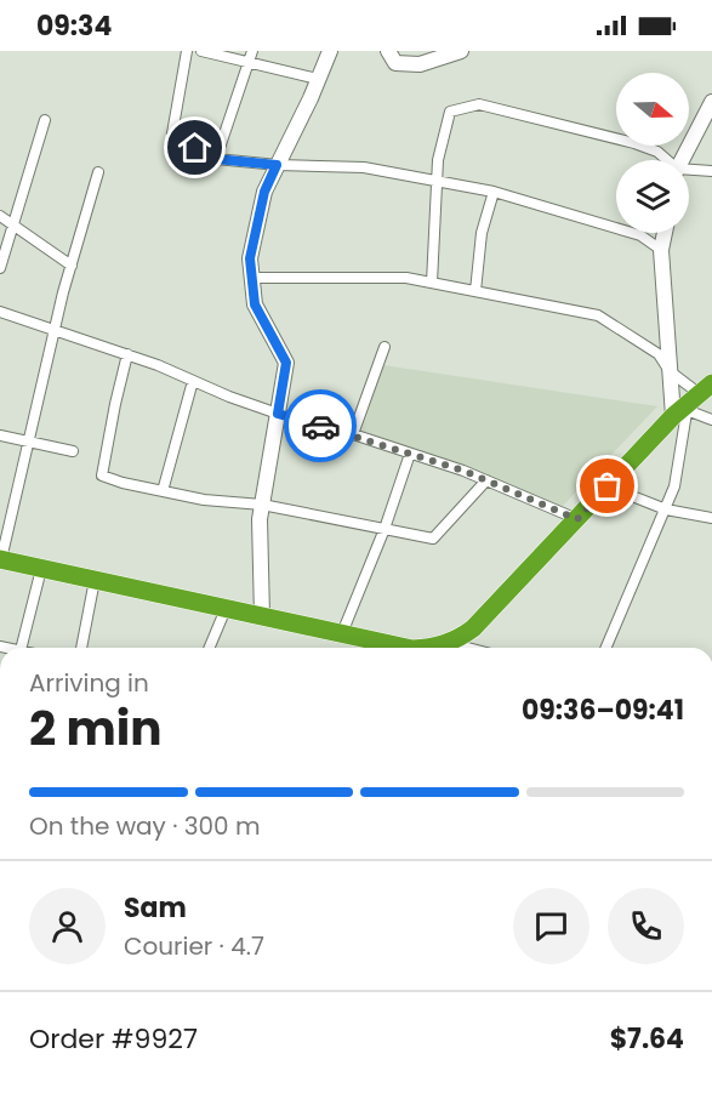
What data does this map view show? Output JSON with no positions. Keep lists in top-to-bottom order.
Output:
{
  "north": "right",
  "page": {
    "status": "09:34",
    "heading": ["2 min", "Arriving in", "09:36–09:41"],
    "panel": [
      "Sam",
      "Courier · 4.7",
      "Order #9927",
      "$7.64"
    ],
    "bar": "On the way · 300 m"
  }
}
